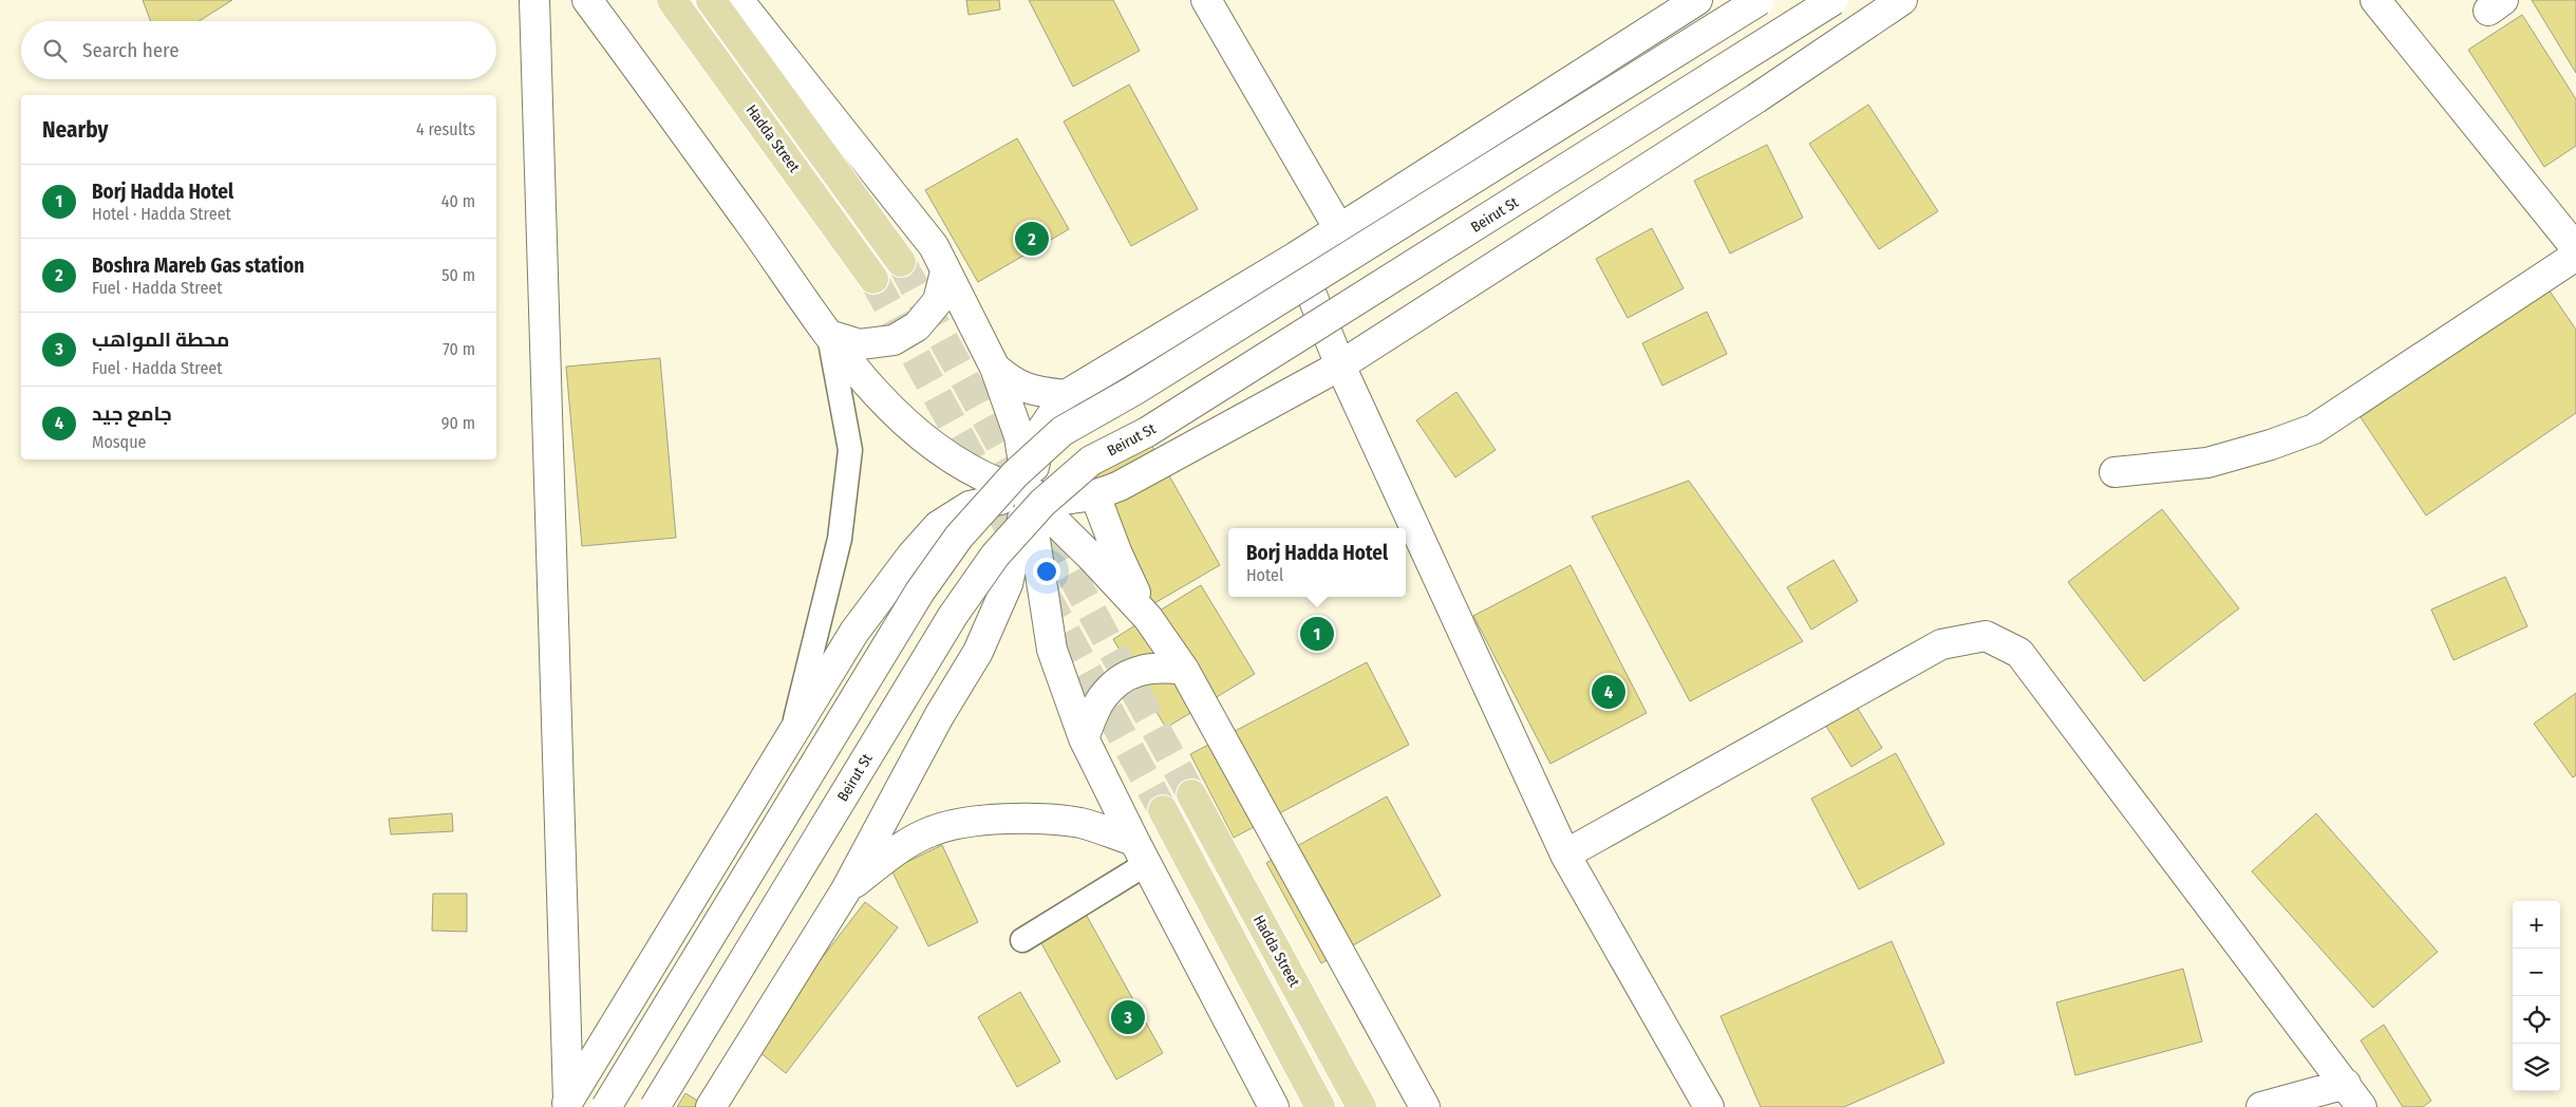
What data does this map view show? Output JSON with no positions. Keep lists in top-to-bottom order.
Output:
{
  "streets": {
    "main road": ["Hadda Street"],
    "street": ["Beirut St"]
  },
  "page": {
    "search": "Search here",
    "heading": ["Nearby", "4 results"],
    "list": [
      {
        "mark": "1",
        "name": "Borj Hadda Hotel",
        "note": "Hotel · Hadda Street",
        "value": "40 m"
      },
      {
        "mark": "2",
        "name": "Boshra Mareb Gas station",
        "note": "Fuel · Hadda Street",
        "value": "50 m"
      },
      {
        "mark": "3",
        "name": "محطة المواهب",
        "note": "Fuel · Hadda Street",
        "value": "70 m"
      },
      {
        "mark": "4",
        "name": "جامع جيد",
        "note": "Mosque",
        "value": "90 m"
      }
    ],
    "pins": [
      "2",
      "1",
      "4",
      "3"
    ],
    "popup": ["Borj Hadda Hotel", "Hotel"],
    "map_buttons": ["+", "−"]
  }
}
